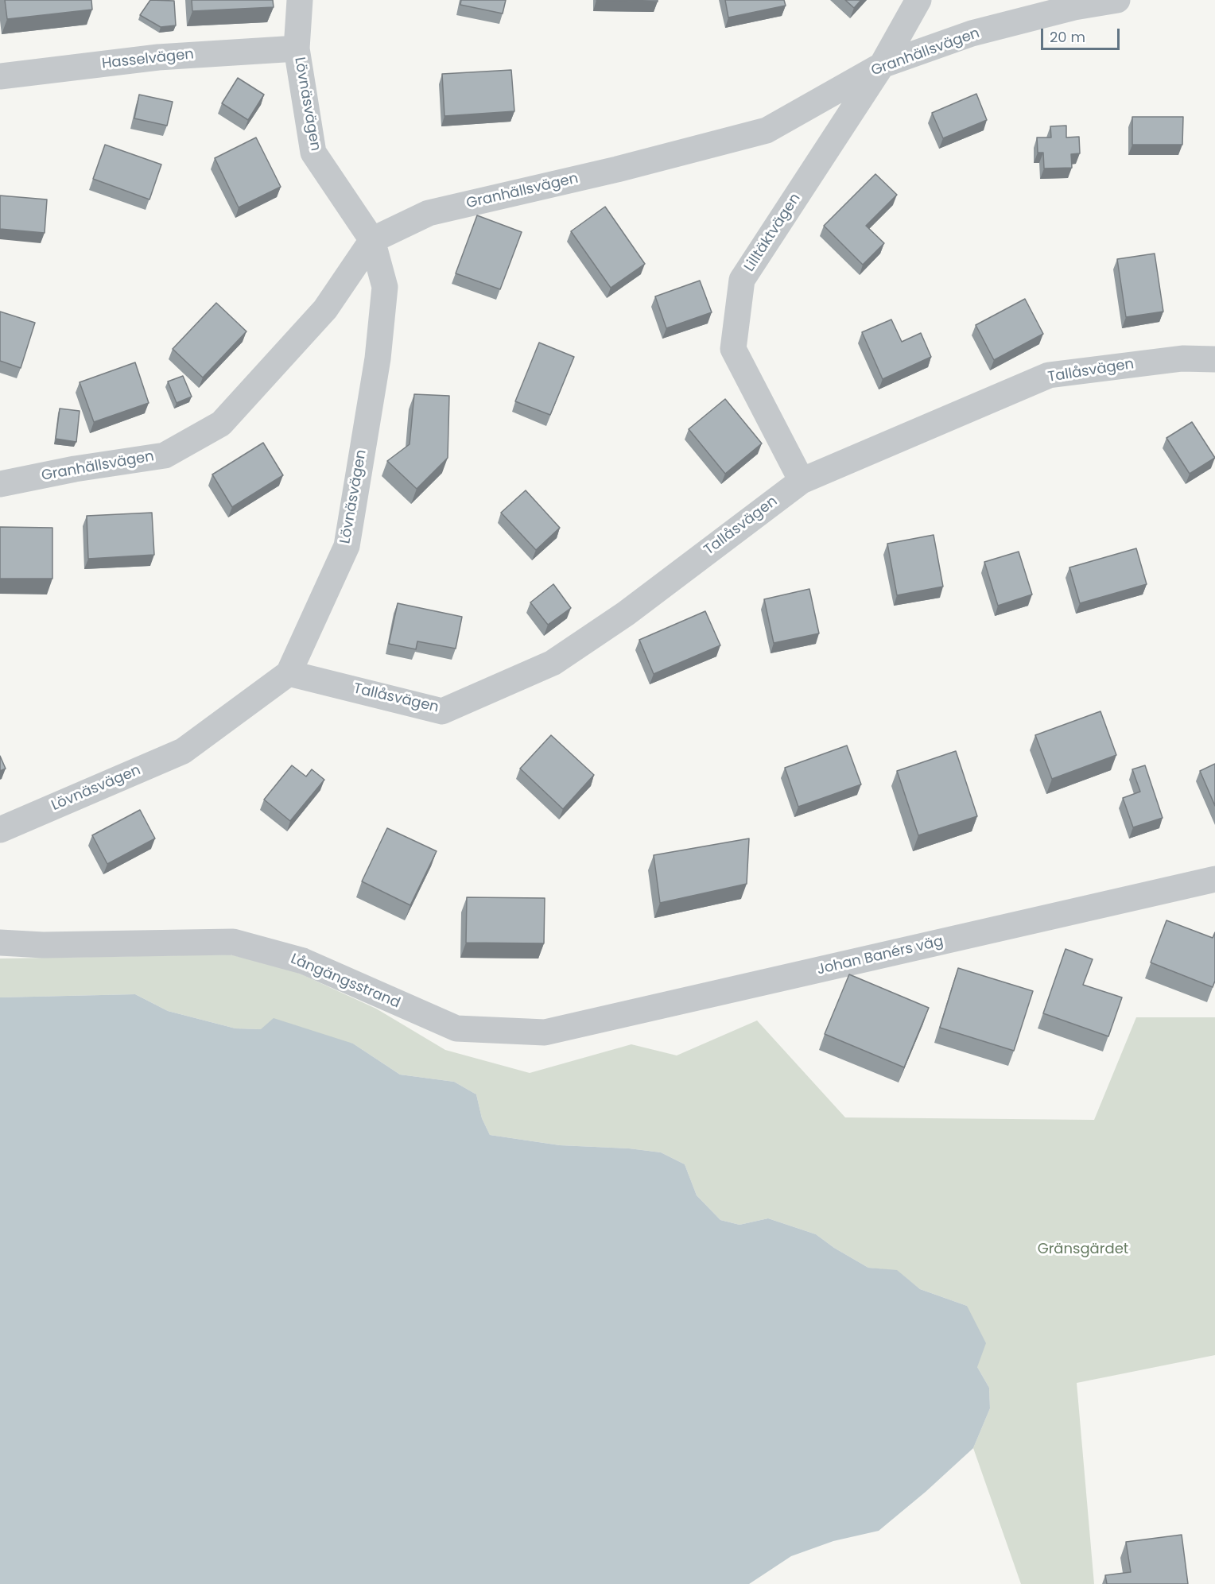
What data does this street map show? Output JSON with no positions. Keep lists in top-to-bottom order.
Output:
{
  "streets": {
    "street": [
      "Granhällsvägen",
      "Hasselvägen",
      "Lövnäsvägen",
      "Lilltäktvägen",
      "Tallåsvägen",
      "Johan Banérs väg",
      "Långängsstrand"
    ]
  },
  "crossings": [
    ["Granhällsvägen", "Lövnäsvägen"],
    ["Granhällsvägen", "Lilltäktvägen"],
    ["Hasselvägen", "Lövnäsvägen"],
    ["Lövnäsvägen", "Tallåsvägen"],
    ["Lilltäktvägen", "Tallåsvägen"],
    ["Johan Banérs väg", "Långängsstrand"]
  ],
  "parks": ["Gränsgärdet"],
  "scale_bar": "20 m"
}
